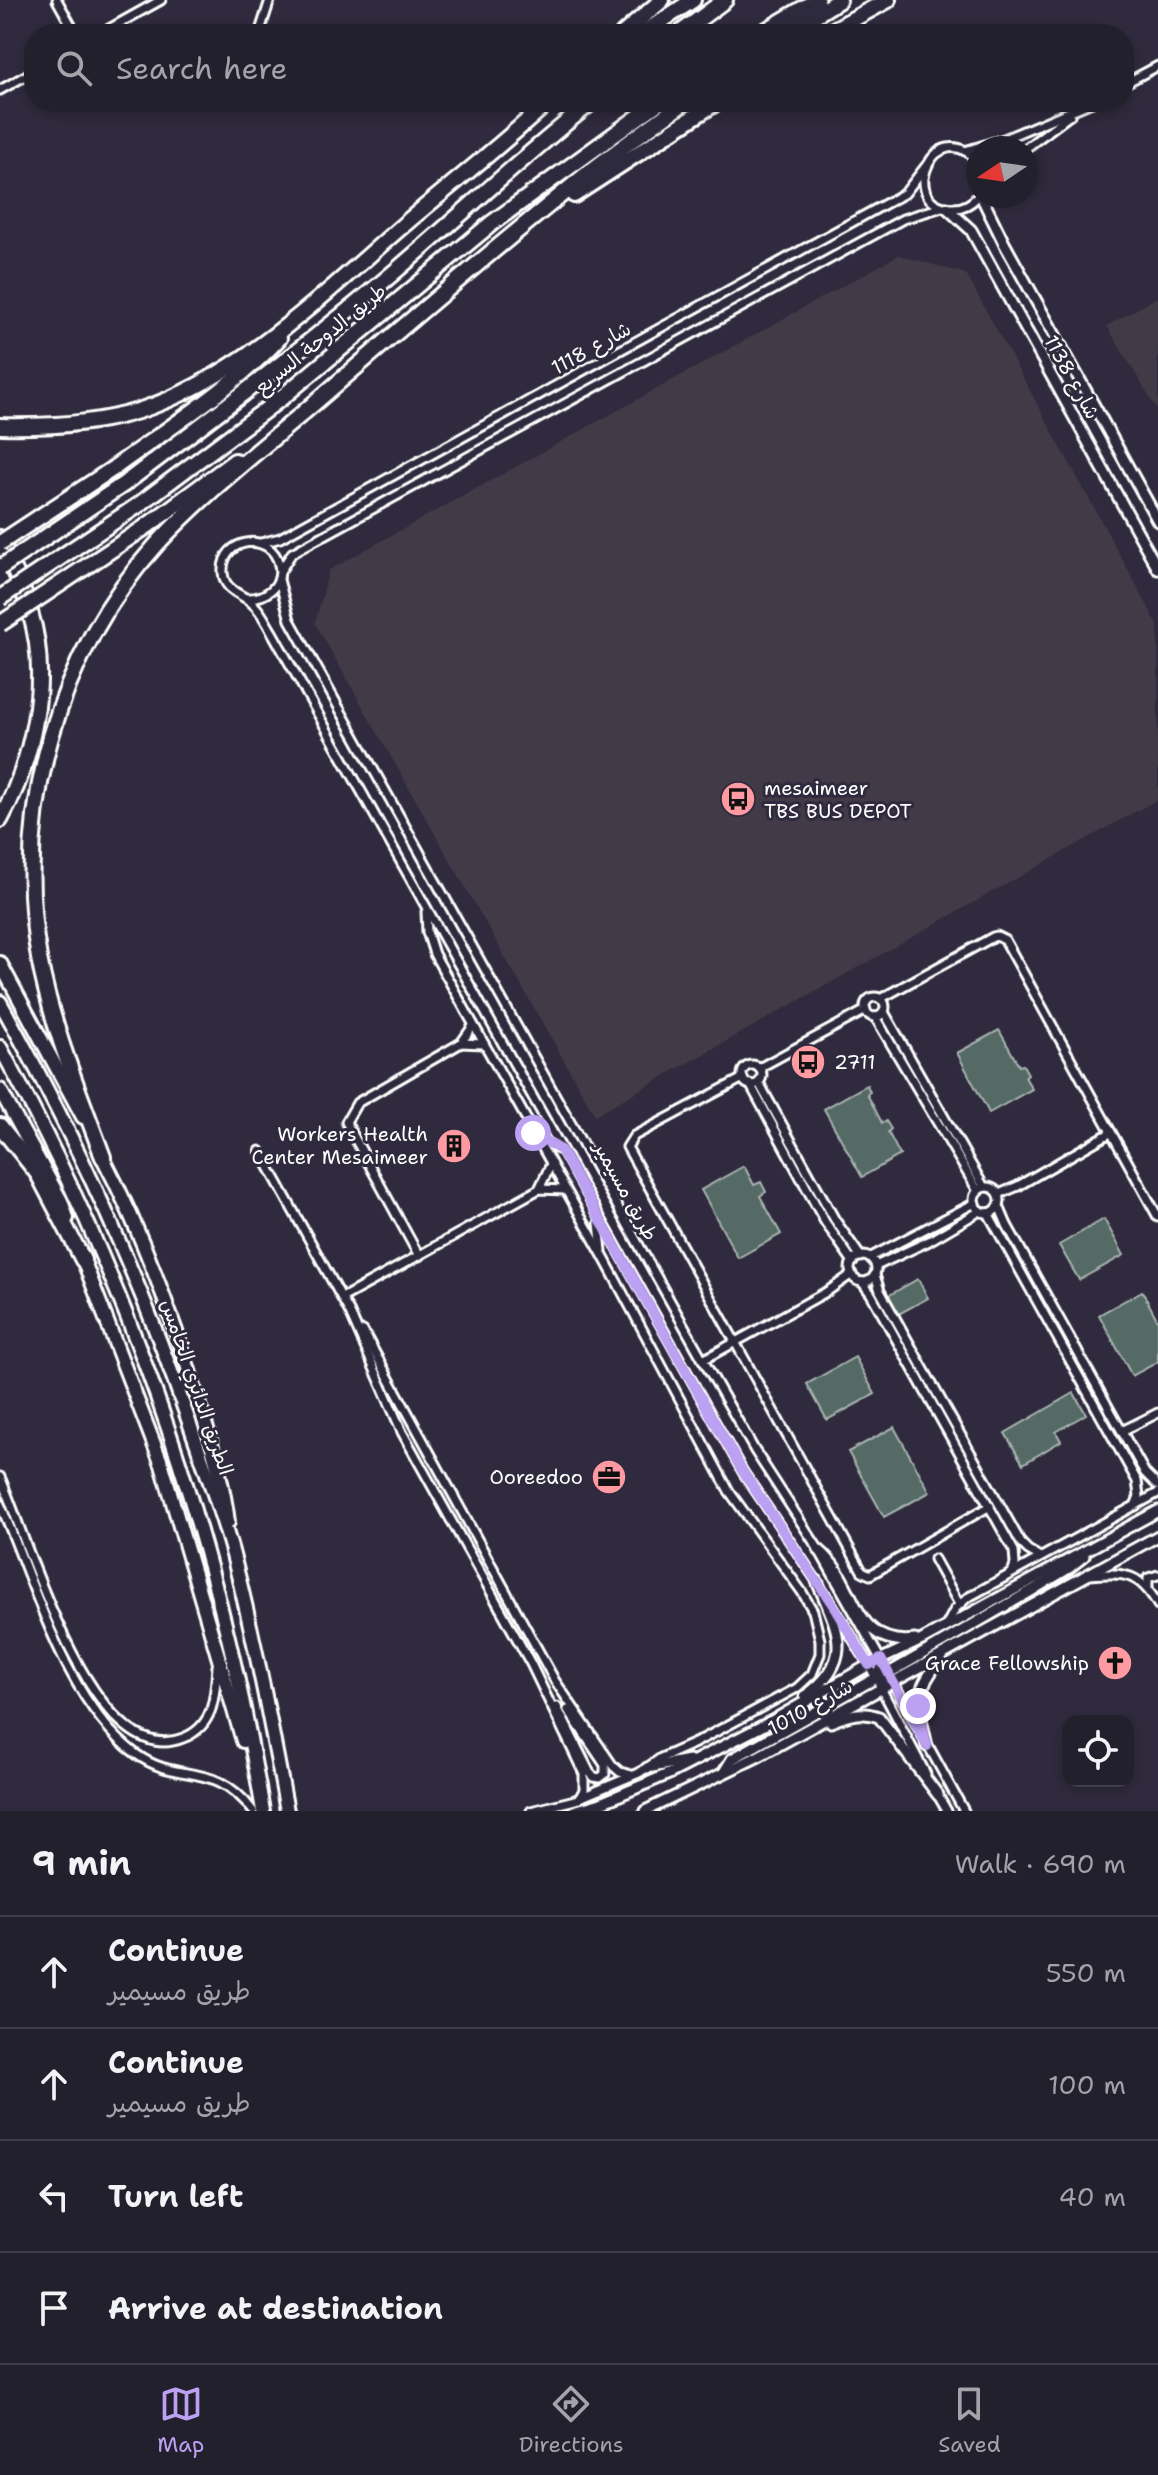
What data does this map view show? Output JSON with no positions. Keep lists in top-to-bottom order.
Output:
{
  "streets": {
    "highway": ["طريق الدوحة السريع", "الطريق الدائري الخامس"],
    "street": [
      "شارع 1118",
      "شارع 1138",
      "طريق مسيمير",
      "شارع 1010"
    ]
  },
  "crossings": [
    ["شارع 1118", "شارع 1138"],
    ["شارع 1118", "طريق مسيمير"],
    ["طريق مسيمير", "شارع 1010"]
  ],
  "places": {
    "bus stop": ["mesaimeer TBS BUS DEPOT", "2711"],
    "building": ["Workers Health Center Mesaimeer"],
    "office": ["Ooreedoo"],
    "church": ["Grace Fellowship"]
  },
  "north": "left",
  "page": {
    "search": "Search here",
    "heading": ["9 min", "Walk · 690 m"],
    "list": [
      ["Continue", "طريق مسيمير", "550 m"],
      ["Continue", "طريق مسيمير", "100 m"],
      ["Turn left", "40 m"],
      "Arrive at destination"
    ],
    "nav": ["Map", "Directions", "Saved"]
  }
}
